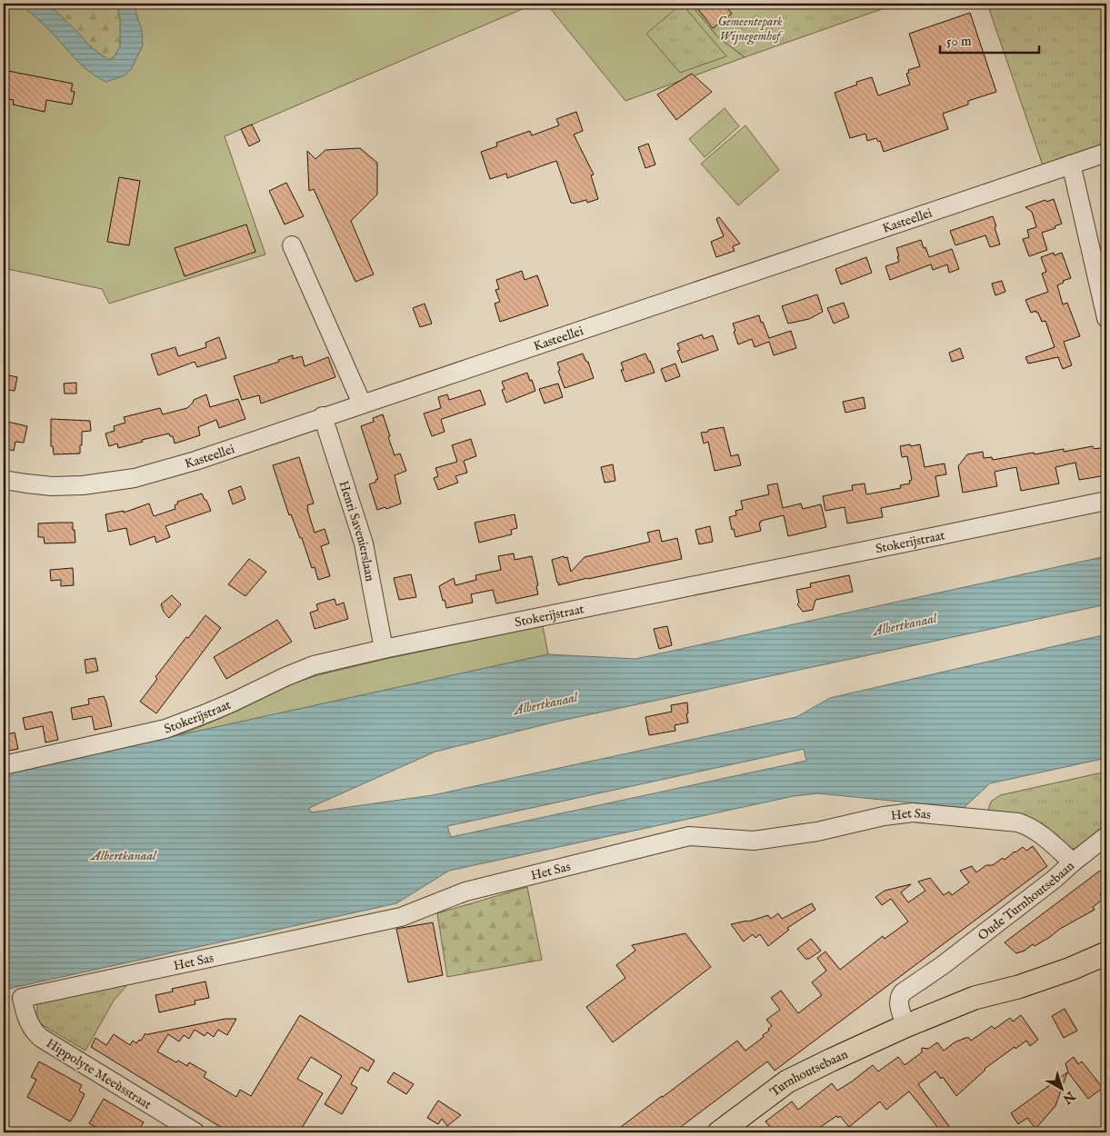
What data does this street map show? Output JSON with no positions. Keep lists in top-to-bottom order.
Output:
{
  "streets": {
    "main road": ["Turnhoutsebaan"],
    "street": [
      "Kasteellei",
      "Henri Savenierslaan",
      "Stokerijstraat",
      "Het Sas",
      "Oude Turnhoutsebaan",
      "Hippolyte Meeùsstraat"
    ]
  },
  "crossings": [
    ["Kasteellei", "Henri Savenierslaan"],
    ["Henri Savenierslaan", "Stokerijstraat"],
    ["Het Sas", "Oude Turnhoutsebaan"],
    ["Het Sas", "Hippolyte Meeùsstraat"],
    ["Oude Turnhoutsebaan", "Turnhoutsebaan"]
  ],
  "water": ["Albertkanaal"],
  "parks": ["Gemeentepark Wijnegemhof"],
  "scale_bar": "50 m",
  "north": "bottom right"
}
